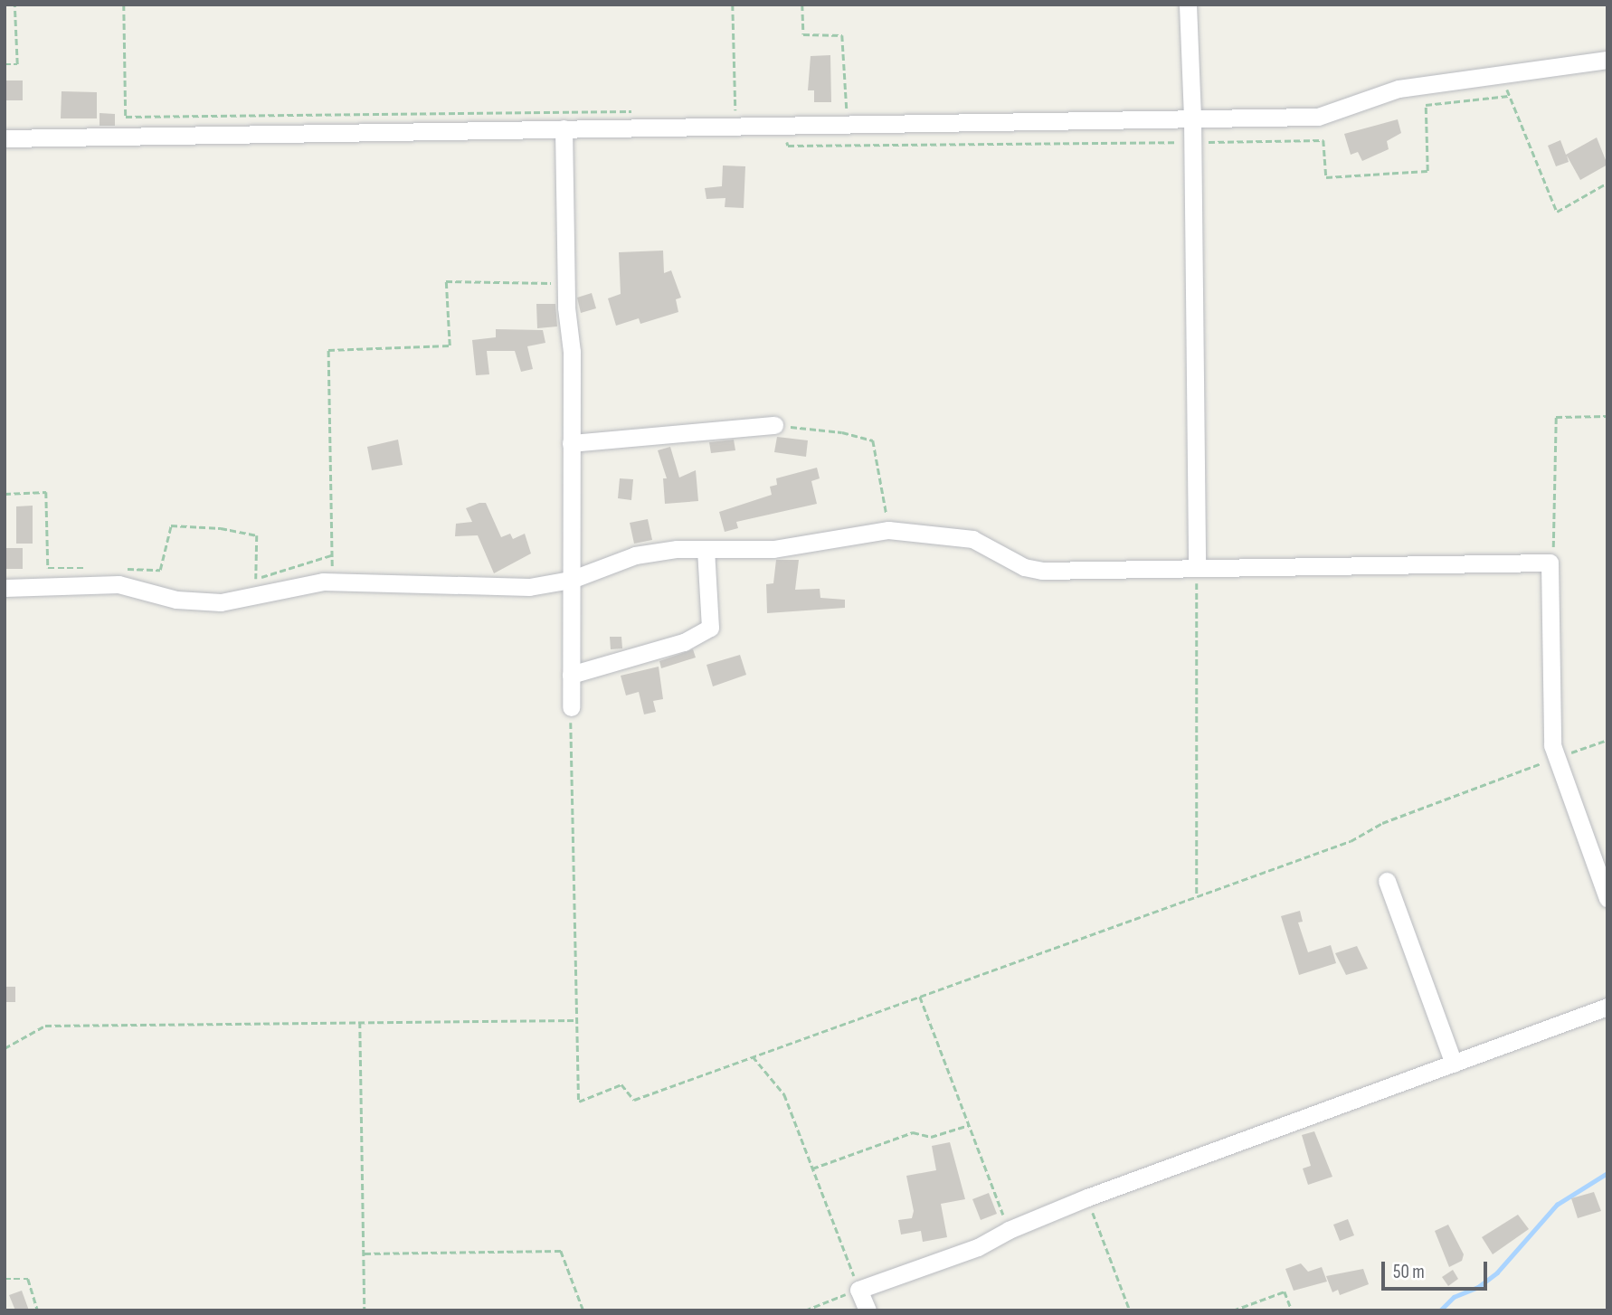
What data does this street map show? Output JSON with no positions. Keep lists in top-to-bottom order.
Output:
{
  "scale_bar": "50 m"
}
